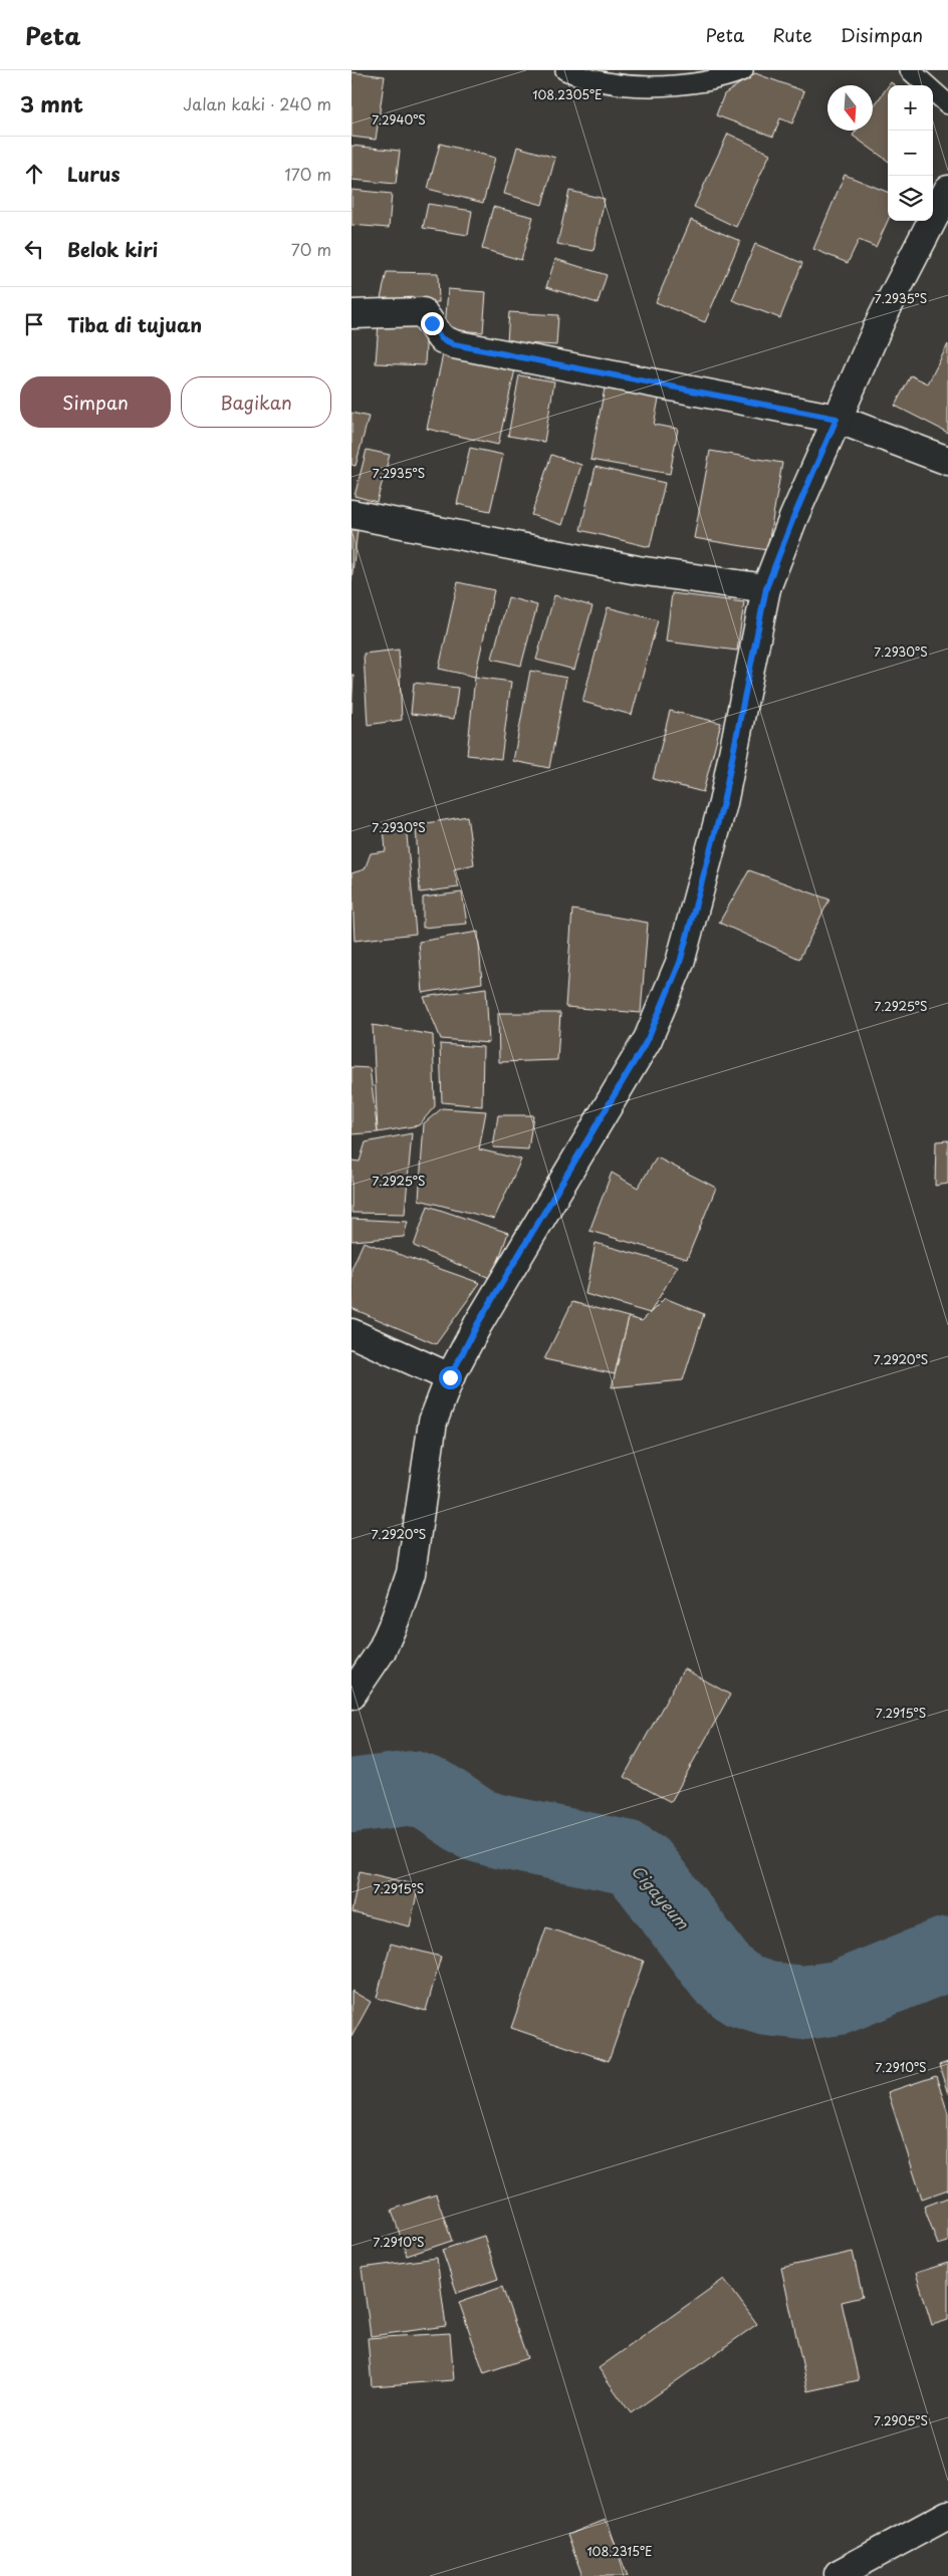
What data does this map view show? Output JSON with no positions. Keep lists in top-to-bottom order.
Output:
{
  "water": ["Cigayeum"],
  "north": "bottom",
  "page": {
    "header": "Peta",
    "nav": ["Peta", "Rute", "Disimpan"],
    "heading": ["3 mnt", "Jalan kaki · 240 m"],
    "map_buttons": ["+", "−"],
    "list": [
      ["Lurus", "170 m"],
      ["Belok kiri", "70 m"],
      "Tiba di tujuan"
    ],
    "buttons": ["Simpan", "Bagikan"]
  },
  "coordinates": [
    "108.2305°E",
    "7.2940°S",
    "7.2935°S",
    "7.2930°S",
    "7.2925°S",
    "7.2920°S",
    "7.2915°S",
    "7.2910°S",
    "7.2905°S",
    "108.2315°E"
  ]
}
